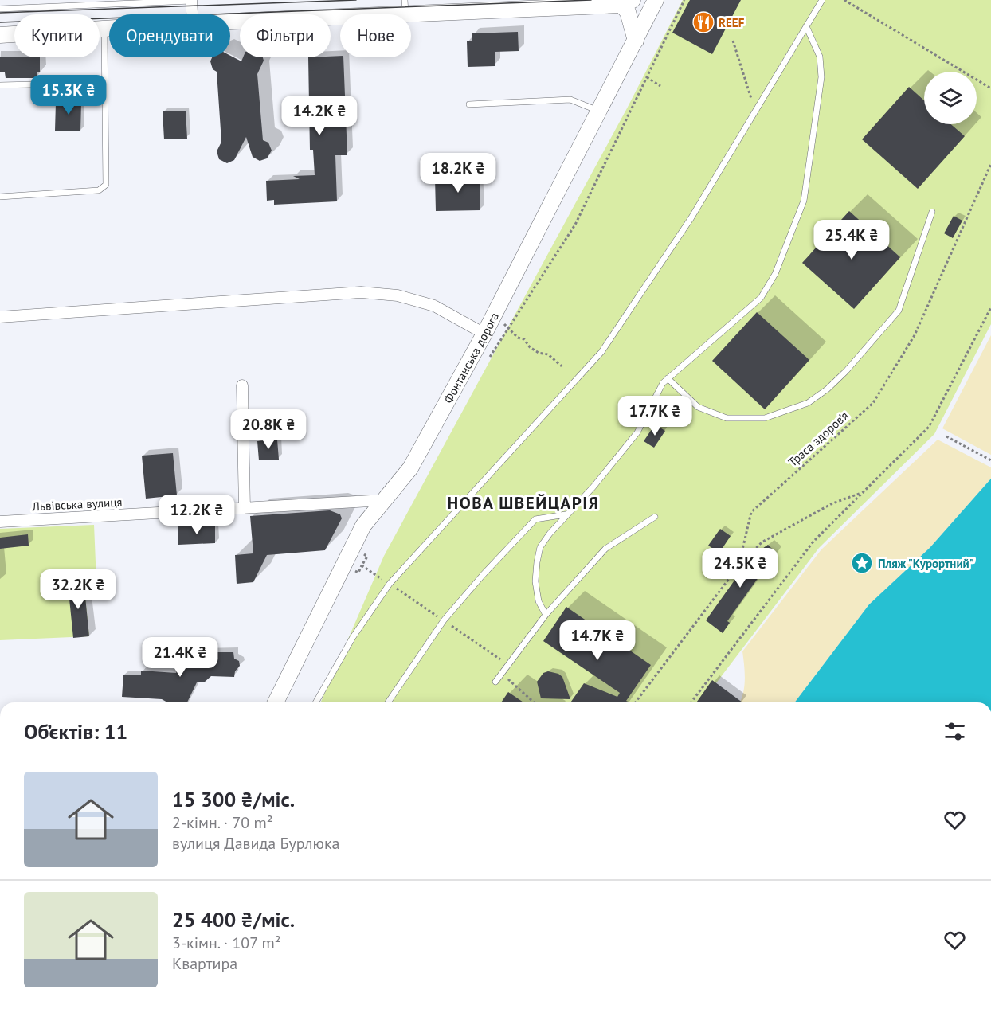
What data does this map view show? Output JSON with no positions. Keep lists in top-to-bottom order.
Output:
{
  "streets": {
    "main road": ["Фонтанська дорога"],
    "street": ["Львівська вулиця"],
    "path": ["Траса здоров’я"]
  },
  "crossings": [
    ["Фонтанська дорога", "Львівська вулиця"]
  ],
  "districts": ["НОВА ШВЕЙЦАРІЯ"],
  "places": {
    "restaurant": ["REEF"],
    "place": ["Пляж \"Курортний\""]
  },
  "page": {
    "chip": [
      "Купити",
      "Орендувати",
      "Фільтри",
      "Нове"
    ],
    "price": [
      "15.3K ₴",
      "14.2K ₴",
      "18.2K ₴",
      "25.4K ₴",
      "17.7K ₴",
      "20.8K ₴",
      "12.2K ₴",
      "24.5K ₴",
      "32.2K ₴",
      "14.7K ₴",
      "21.4K ₴"
    ],
    "heading": "Об’єктів: 11",
    "list": [
      {
        "name": "15 300 ₴/міс.",
        "note": "2-кімн. · 70 m² · вулиця Давида Бурлюка"
      },
      {
        "name": "25 400 ₴/міс.",
        "note": "3-кімн. · 107 m² · Квартира"
      }
    ]
  }
}
